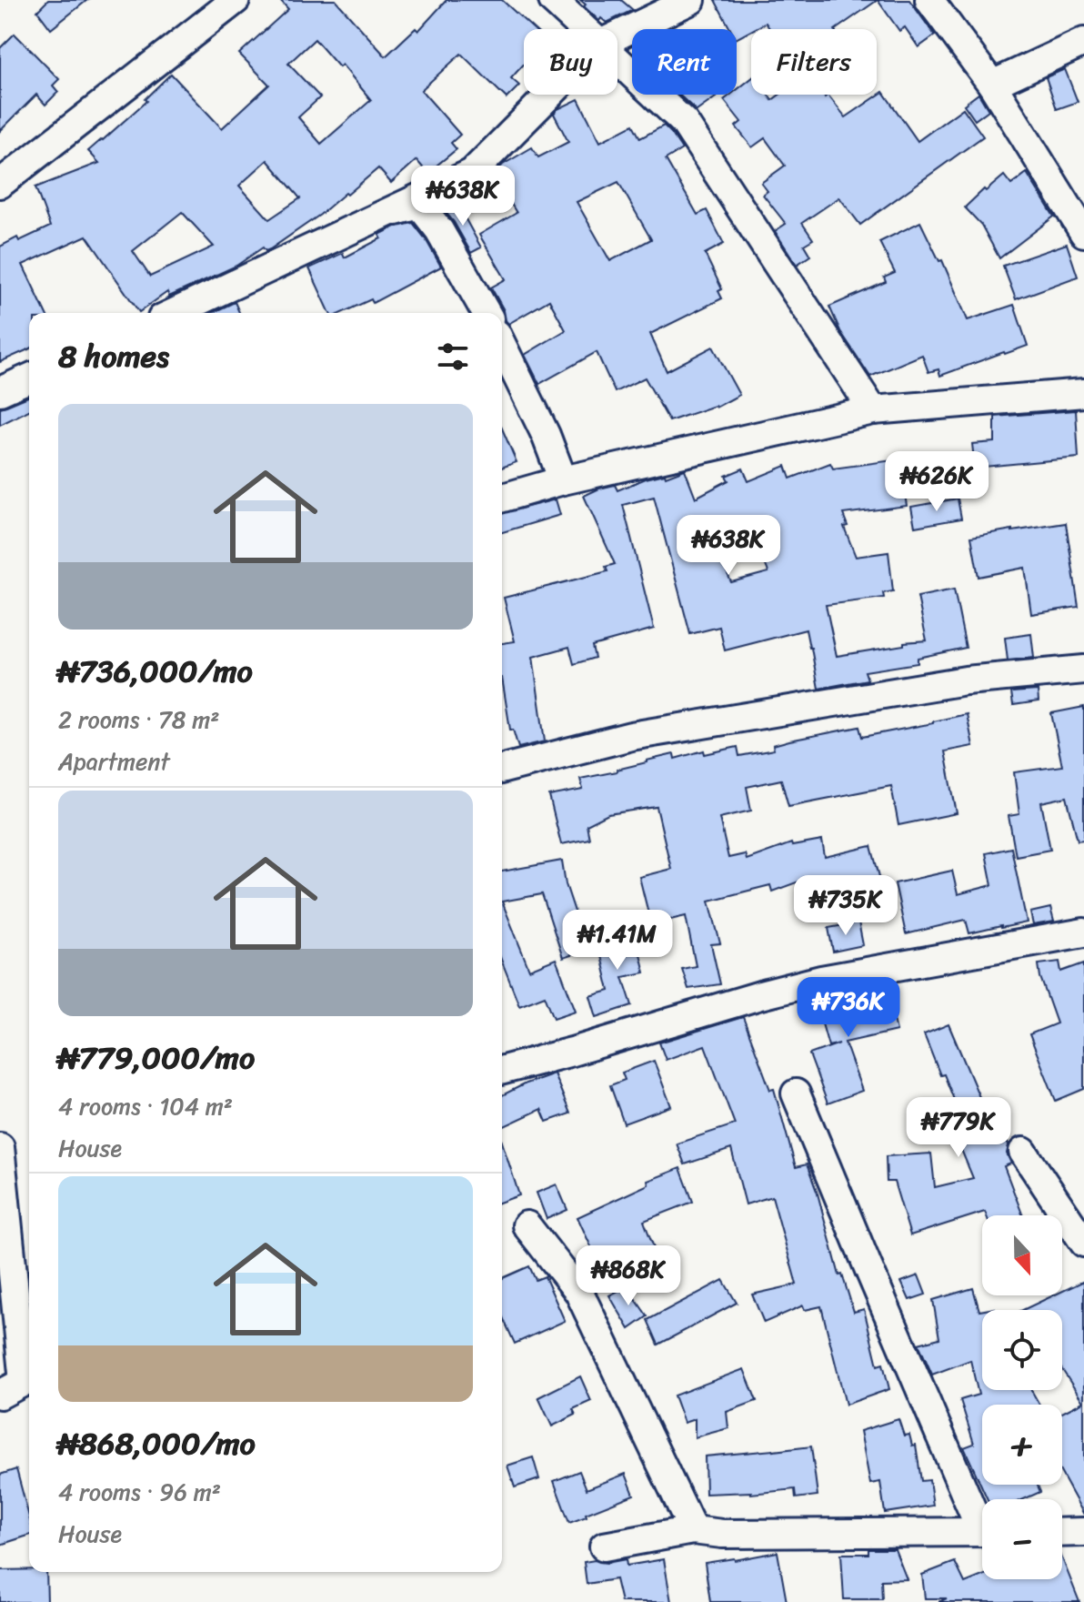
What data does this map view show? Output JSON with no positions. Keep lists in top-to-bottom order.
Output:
{
  "north": "bottom",
  "page": {
    "chip": ["Buy", "Rent", "Filters"],
    "price": [
      "₦638K",
      "₦626K",
      "₦638K",
      "₦735K",
      "₦1.41M",
      "₦736K",
      "₦779K",
      "₦868K"
    ],
    "heading": "8 homes",
    "list": [
      {
        "name": "₦736,000/mo",
        "note": "2 rooms · 78 m² · Apartment"
      },
      {
        "name": "₦779,000/mo",
        "note": "4 rooms · 104 m² · House"
      },
      {
        "name": "₦868,000/mo",
        "note": "4 rooms · 96 m² · House"
      }
    ],
    "map_buttons": ["+", "−"]
  }
}
